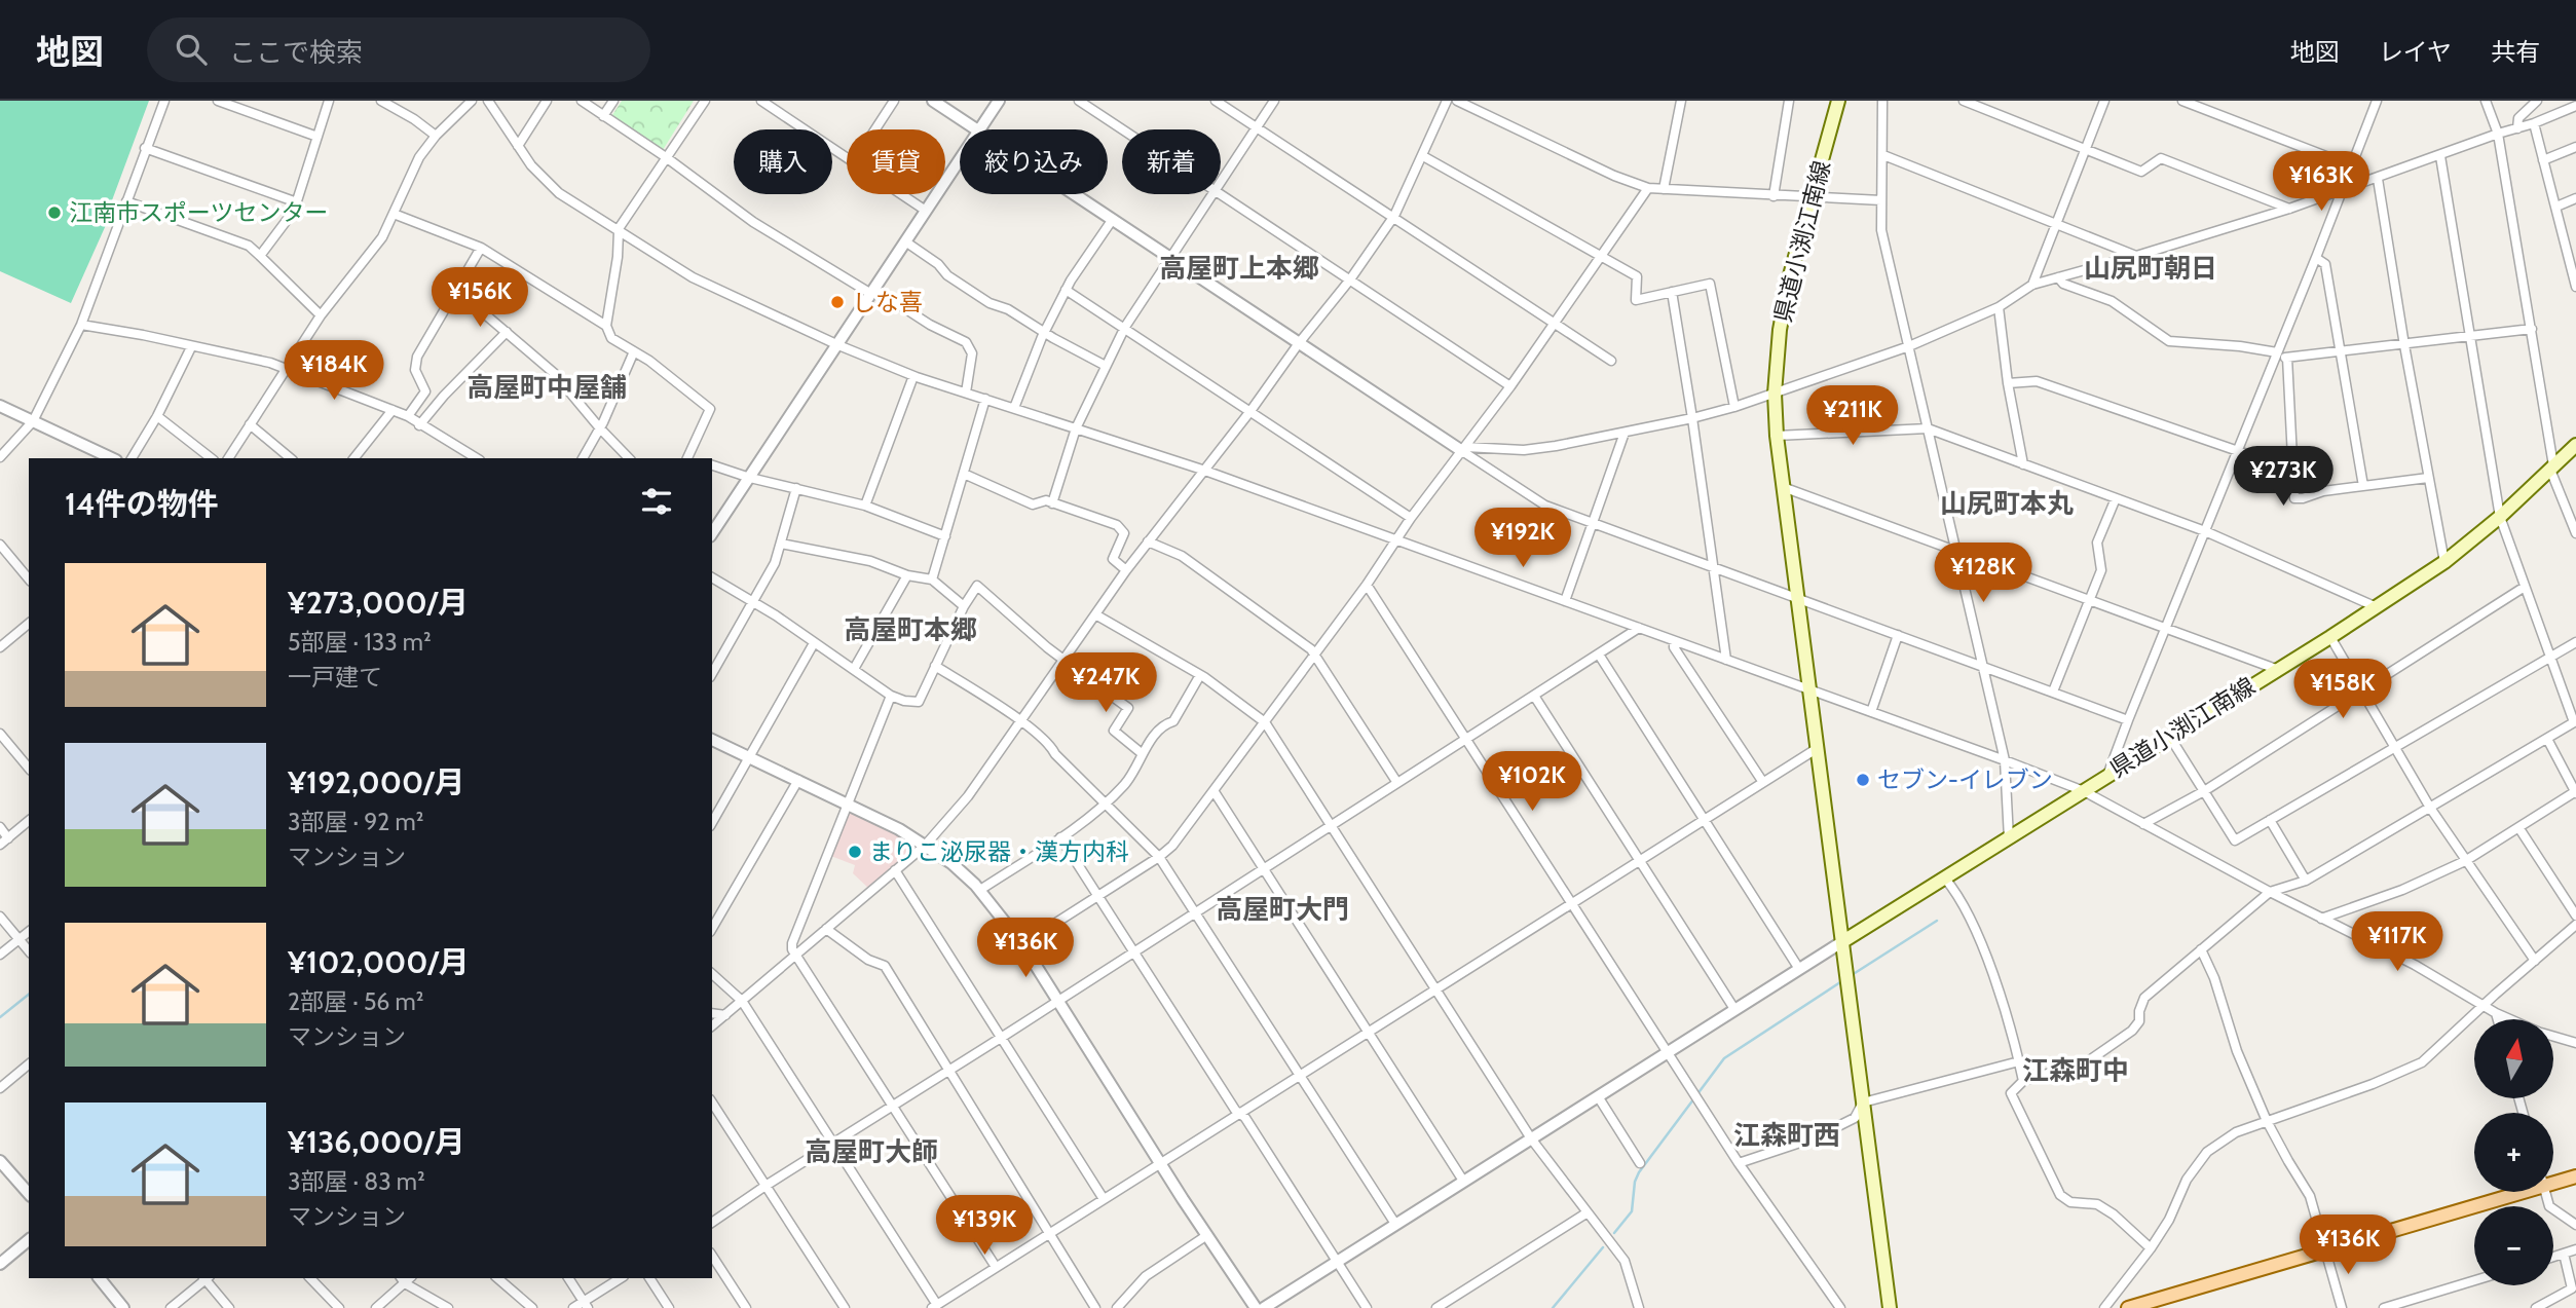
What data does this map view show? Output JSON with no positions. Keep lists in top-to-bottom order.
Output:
{
  "streets": {
    "main road": ["県道小渕江南線"]
  },
  "districts": [
    "高屋町上本郷",
    "山尻町朝日",
    "高屋町中屋舗",
    "山尻町本丸",
    "高屋町本郷",
    "高屋町大門",
    "江森町中",
    "江森町西",
    "高屋町大師"
  ],
  "places": [
    "江南市スポーツセンター",
    "しな喜",
    "セブン-イレブン",
    "まりこ泌尿器・漢方内科"
  ],
  "north": "top",
  "page": {
    "header": "地図",
    "search": "ここで検索",
    "nav": ["地図", "レイヤ", "共有"],
    "chip": [
      "購入",
      "賃貸",
      "絞り込み",
      "新着"
    ],
    "price": [
      "¥163K",
      "¥156K",
      "¥184K",
      "¥211K",
      "¥273K",
      "¥192K",
      "¥128K",
      "¥247K",
      "¥158K",
      "¥102K",
      "¥117K",
      "¥136K",
      "¥139K",
      "¥136K"
    ],
    "heading": "14件の物件",
    "list": [
      {
        "name": "¥273,000/月",
        "note": "5部屋 · 133 m² · 一戸建て"
      },
      {
        "name": "¥192,000/月",
        "note": "3部屋 · 92 m² · マンション"
      },
      {
        "name": "¥102,000/月",
        "note": "2部屋 · 56 m² · マンション"
      },
      {
        "name": "¥136,000/月",
        "note": "3部屋 · 83 m² · マンション"
      }
    ],
    "map_buttons": ["+", "−"]
  }
}
